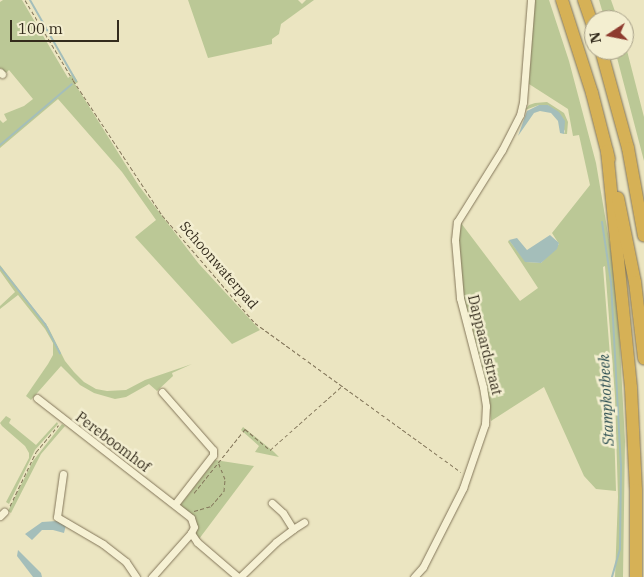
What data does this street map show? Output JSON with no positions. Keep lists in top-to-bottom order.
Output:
{
  "streets": {
    "street": ["Dappaardstraat", "Pereboomhof"],
    "path": ["Schoonwaterpad"]
  },
  "crossings": [
    ["Schoonwaterpad", "Dappaardstraat"]
  ],
  "water": ["Stampkotbeek"],
  "scale_bar": "100 m",
  "north": "left"
}
